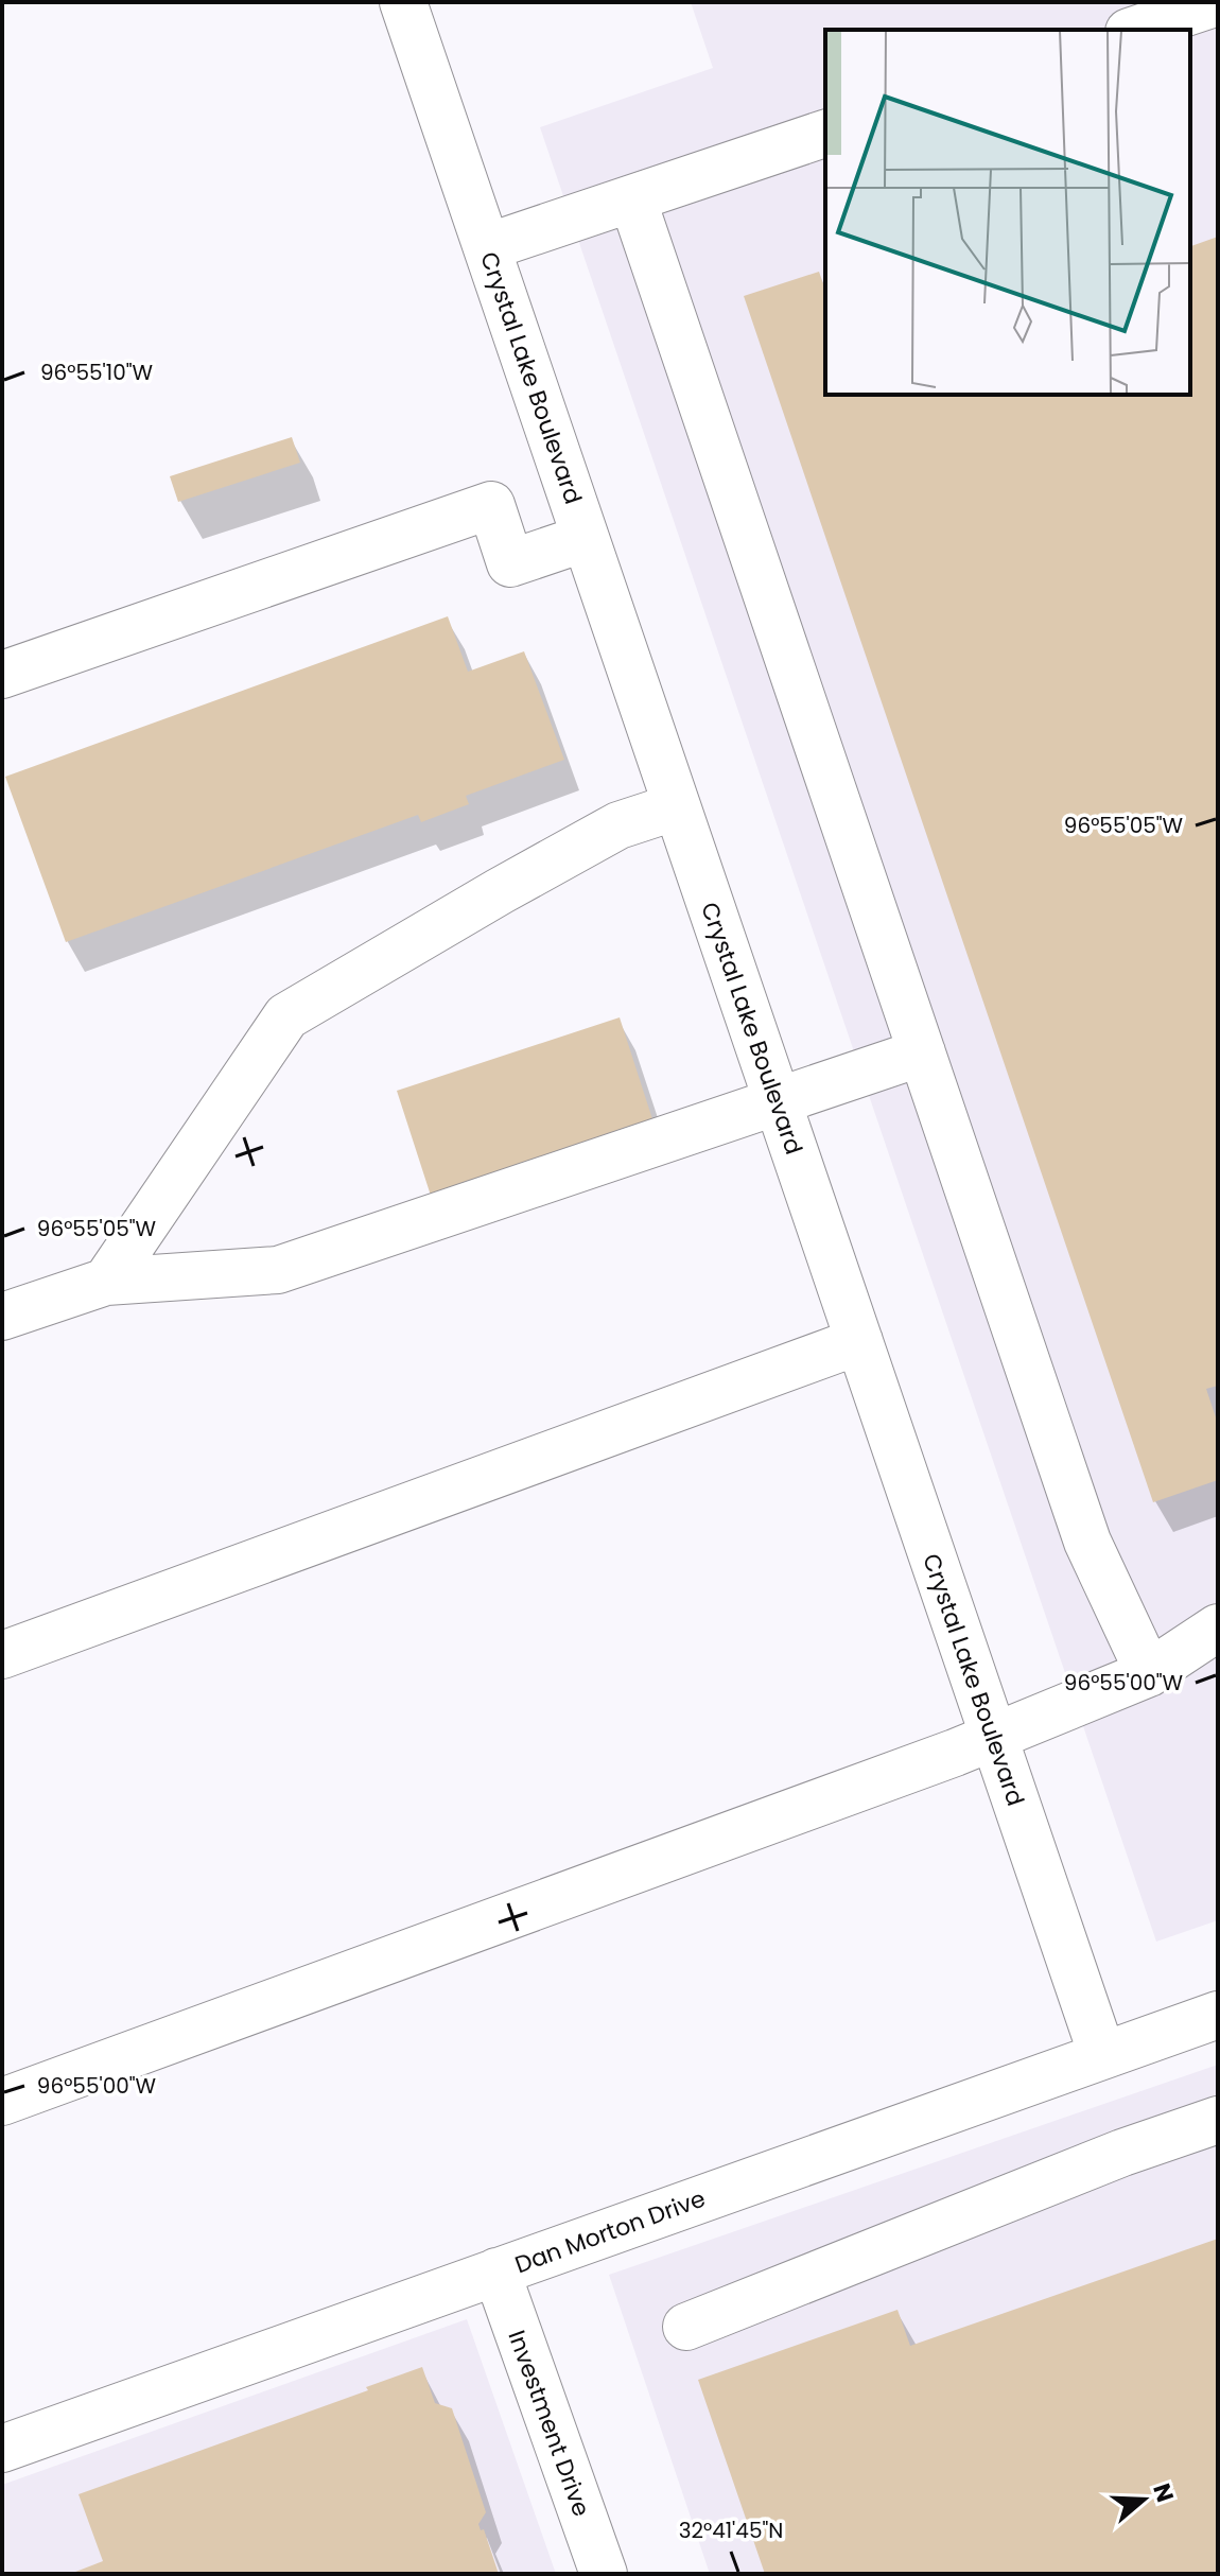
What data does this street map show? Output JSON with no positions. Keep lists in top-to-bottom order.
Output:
{
  "streets": {
    "street": ["Crystal Lake Boulevard", "Dan Morton Drive", "Investment Drive"]
  },
  "crossings": [
    ["Crystal Lake Boulevard", "Dan Morton Drive"],
    ["Dan Morton Drive", "Investment Drive"]
  ],
  "north": "right",
  "coordinates": [
    "96°55'10\"W",
    "96°55'05\"W",
    "96°55'00\"W",
    "32°41'45\"N"
  ]
}
